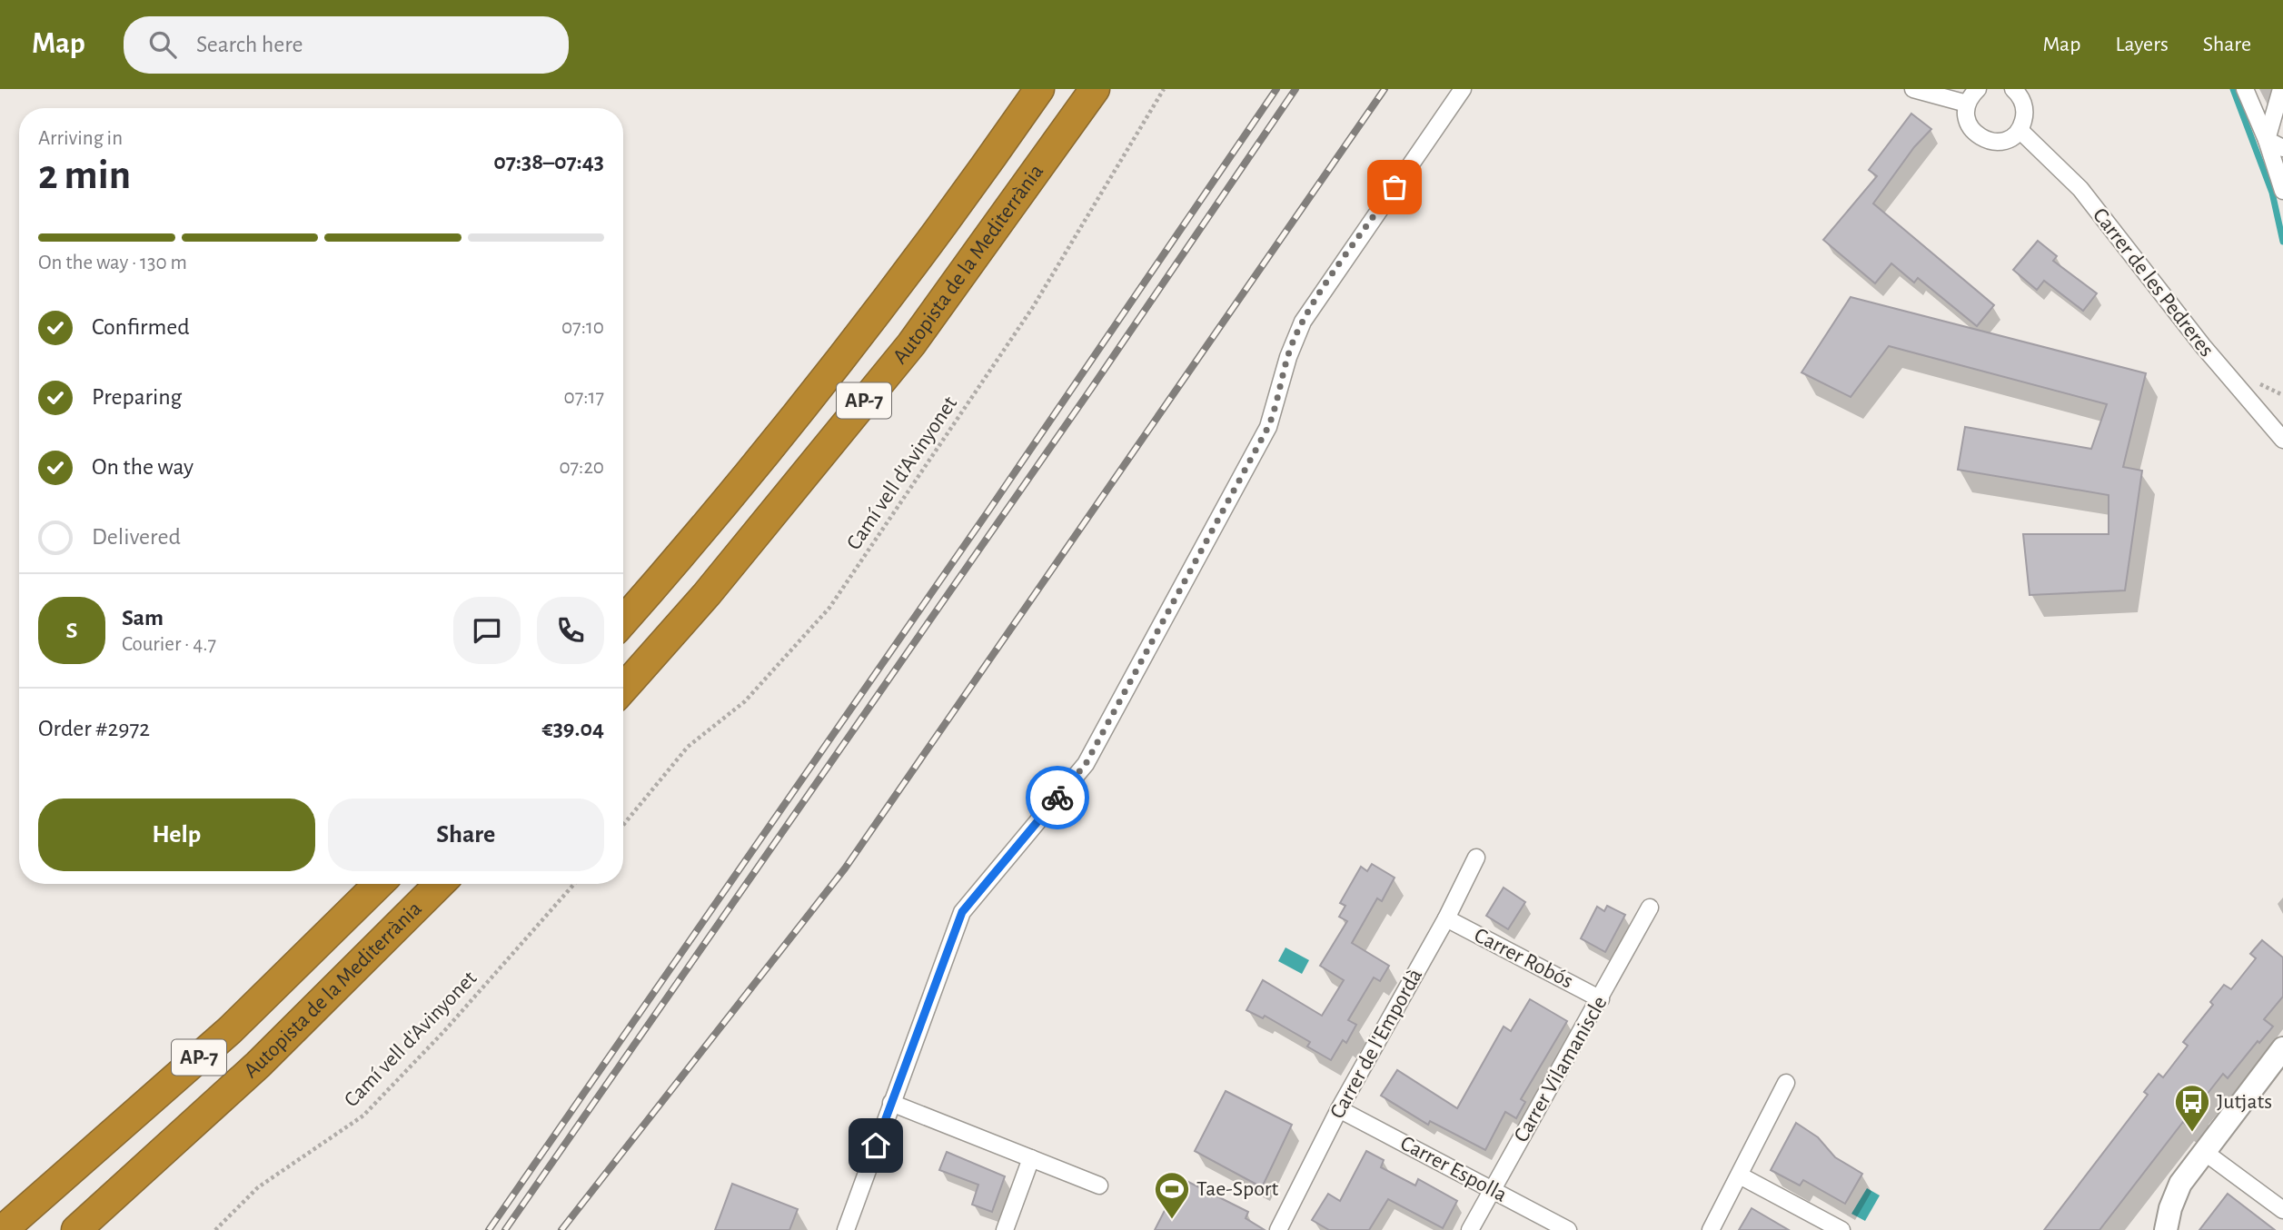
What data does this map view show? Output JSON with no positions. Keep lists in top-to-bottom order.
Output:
{
  "streets": {
    "highway": ["Autopista de la Mediterrània", "AP-7"],
    "street": [
      "Carrer de les Pedreres",
      "Carrer Robós",
      "Carrer de l'Empordà",
      "Carrer Vilamaniscle",
      "Carrer Espolla"
    ],
    "path": ["Camí vell d'Avinyonet"]
  },
  "crossings": [
    ["Carrer Robós", "Carrer de l'Empordà"],
    ["Carrer Robós", "Carrer Vilamaniscle"],
    ["Carrer de l'Empordà", "Carrer Espolla"],
    ["Carrer Vilamaniscle", "Carrer Espolla"]
  ],
  "places": {
    "bus stop": ["Jutjats"],
    "sports": ["Tae-Sport"]
  },
  "page": {
    "header": "Map",
    "search": "Search here",
    "nav": ["Map", "Layers", "Share"],
    "heading": ["2 min", "Arriving in", "07:38–07:43"],
    "panel": [
      "Sam",
      "Courier · 4.7",
      "Order #2972",
      "€39.04"
    ],
    "bar": "On the way · 130 m",
    "list": [
      ["Confirmed", "07:10"],
      ["Preparing", "07:17"],
      ["On the way", "07:20"],
      "Delivered"
    ],
    "round": "S",
    "buttons": ["Help", "Share"]
  }
}
